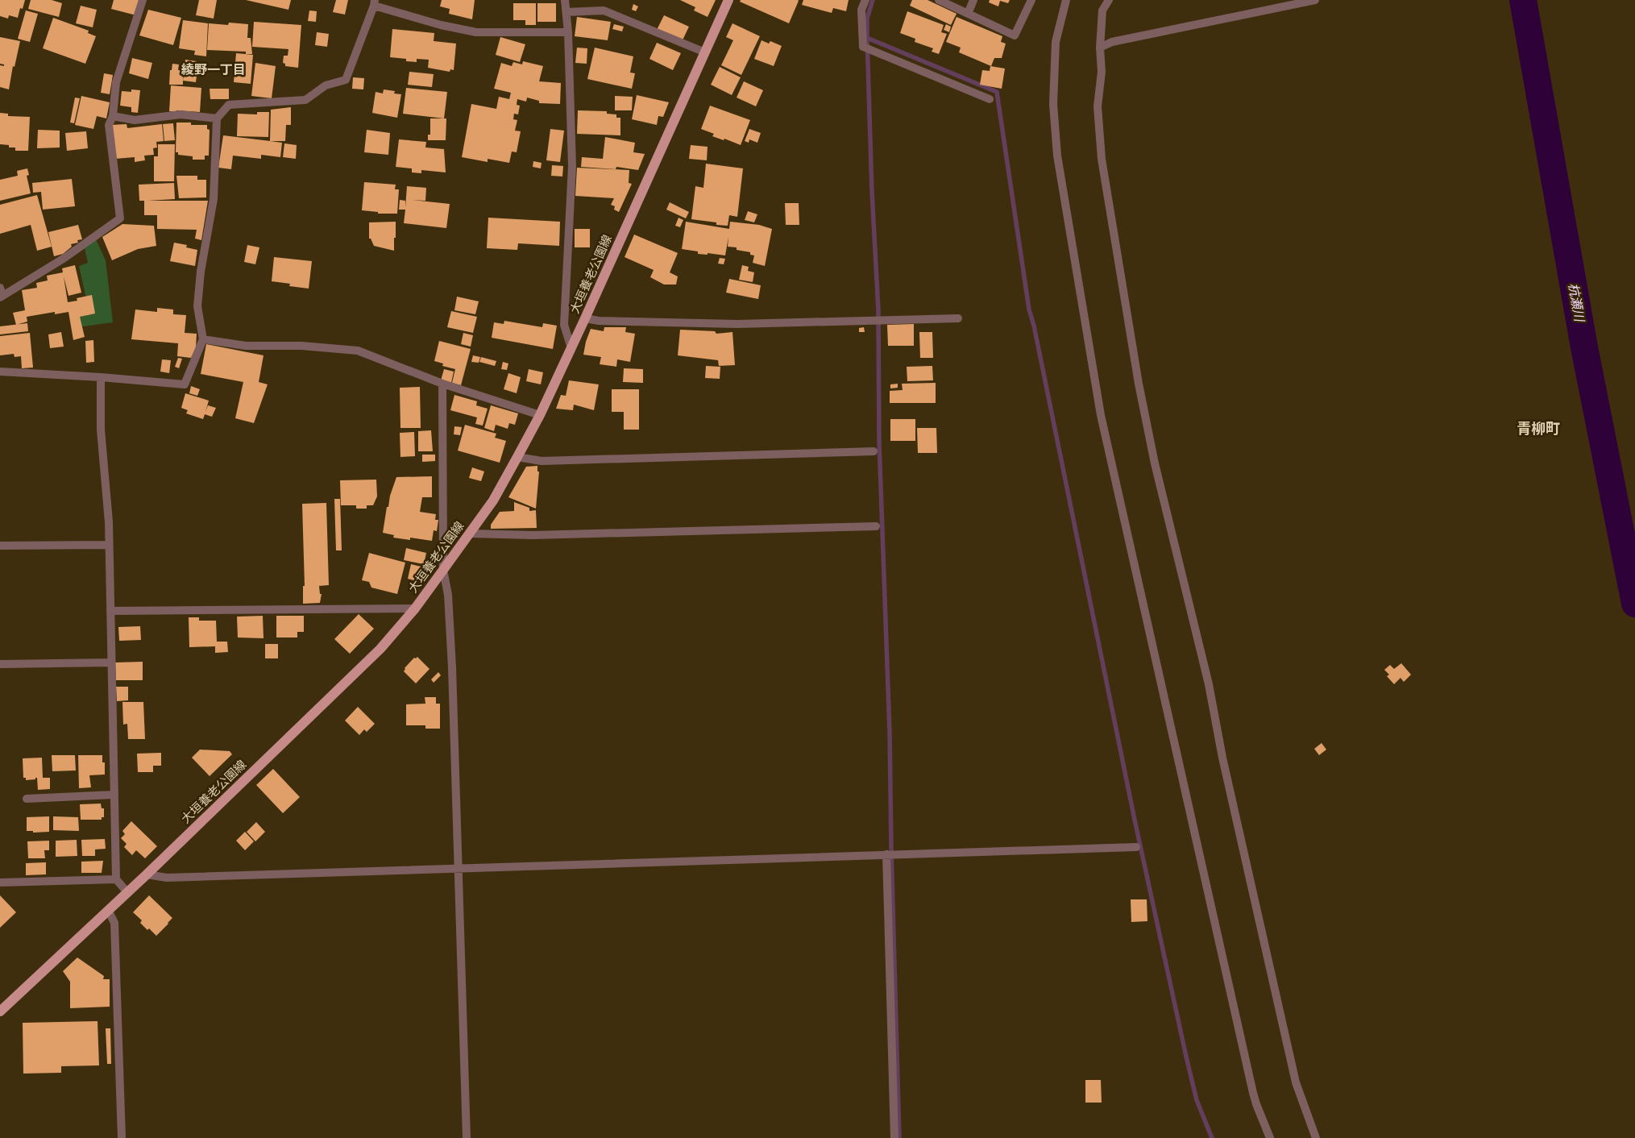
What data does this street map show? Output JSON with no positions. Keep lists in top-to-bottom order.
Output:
{
  "streets": {
    "main road": ["大垣養老公園線"]
  },
  "districts": ["綾野一丁目", "青柳町"],
  "water": ["杭瀬川"]
}
